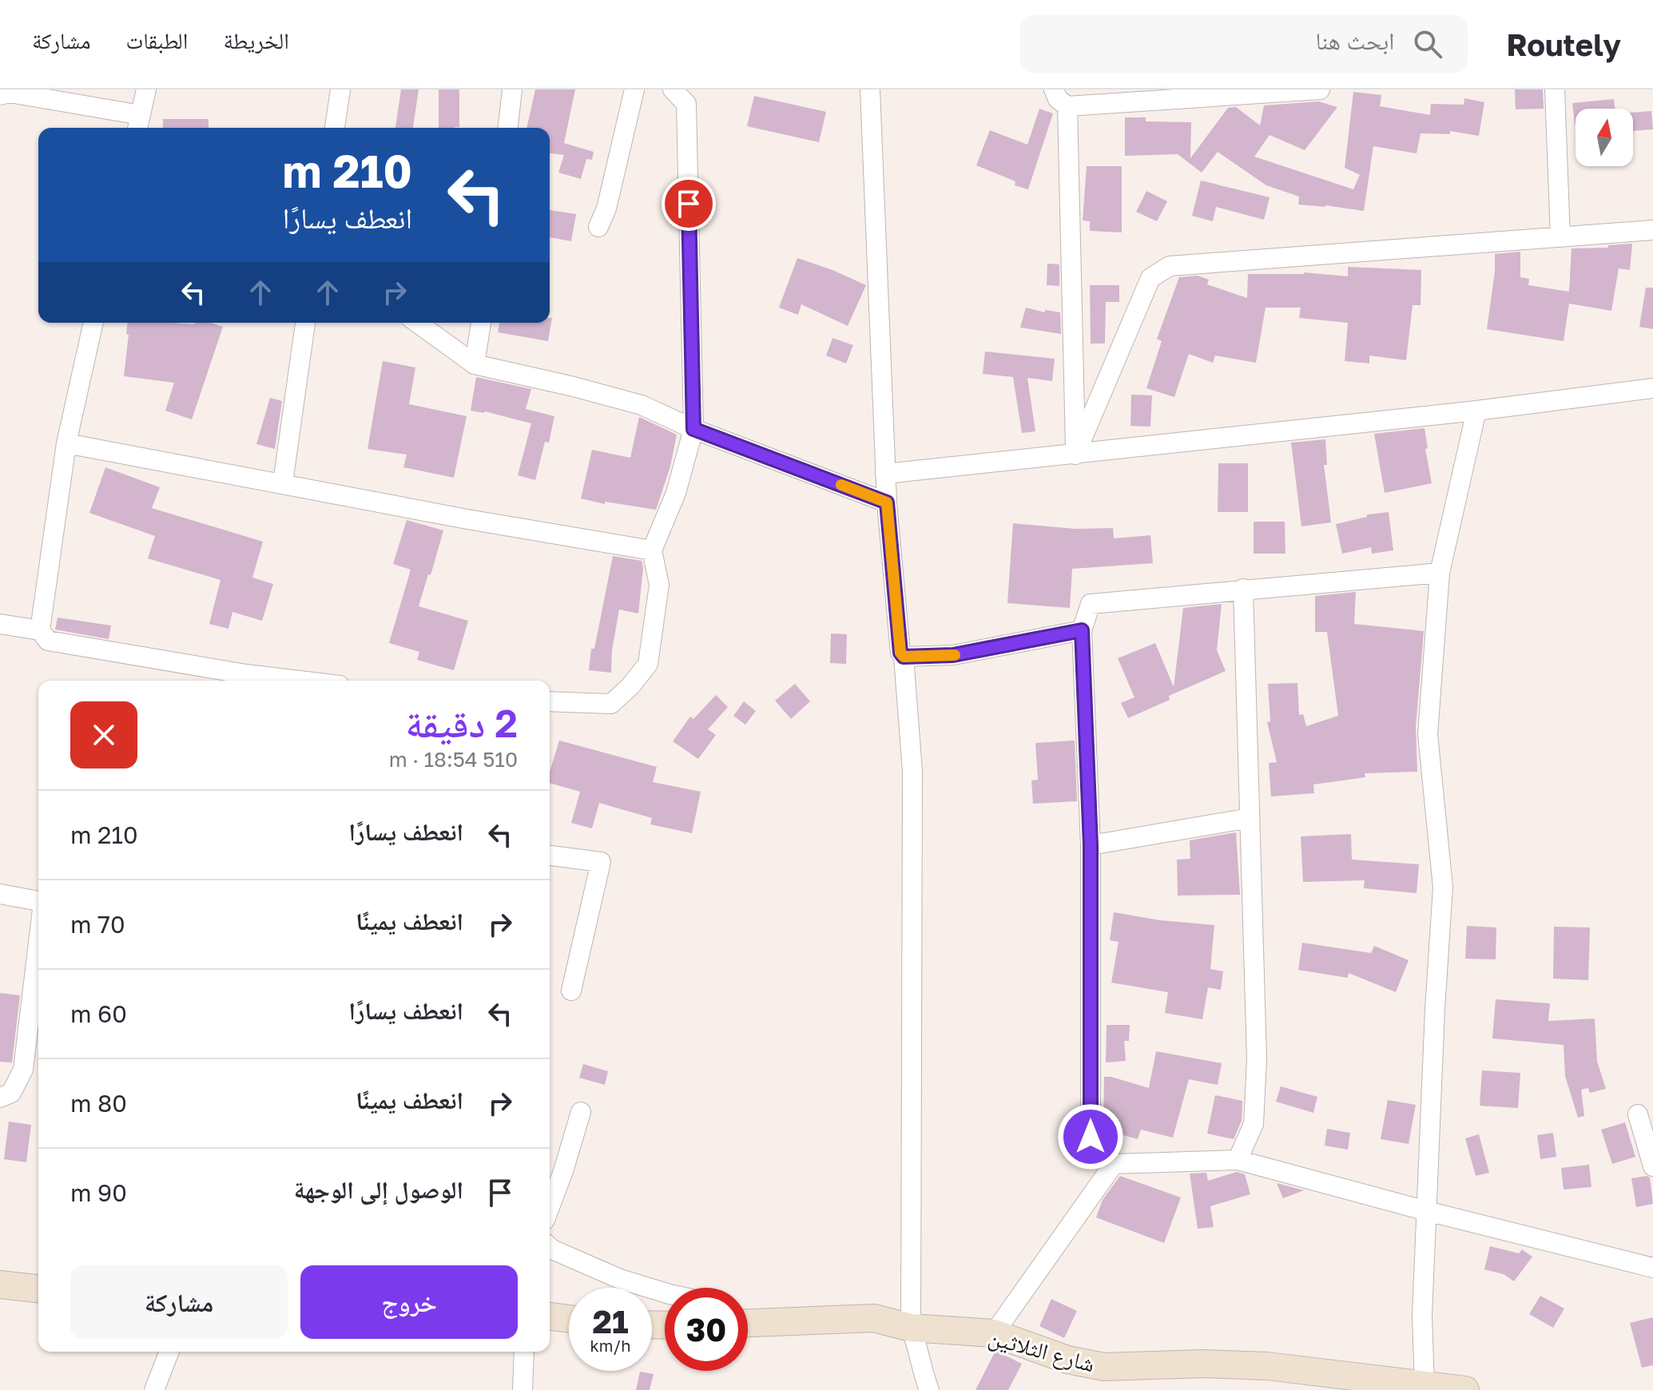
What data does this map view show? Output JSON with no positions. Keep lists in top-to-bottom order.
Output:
{
  "streets": {
    "street": ["شارع الثلاثين"]
  },
  "north": "top",
  "page": {
    "header": "Routely",
    "search": "ابحث هنا",
    "nav": ["الخريطة", "الطبقات", "مشاركة"],
    "turn": ["210 m", "انعطف يسارًا"],
    "heading": ["2 دقيقة", "510 m · 18:54"],
    "list": [
      {
        "name": "انعطف يسارًا",
        "value": "210 m"
      },
      {
        "name": "انعطف يمينًا",
        "value": "70 m"
      },
      {
        "name": "انعطف يسارًا",
        "value": "60 m"
      },
      {
        "name": "انعطف يمينًا",
        "value": "80 m"
      },
      {
        "name": "الوصول إلى الوجهة",
        "value": "90 m"
      }
    ],
    "buttons": ["خروج", "مشاركة"],
    "speed": "21 km/h",
    "limit": "30"
  }
}
